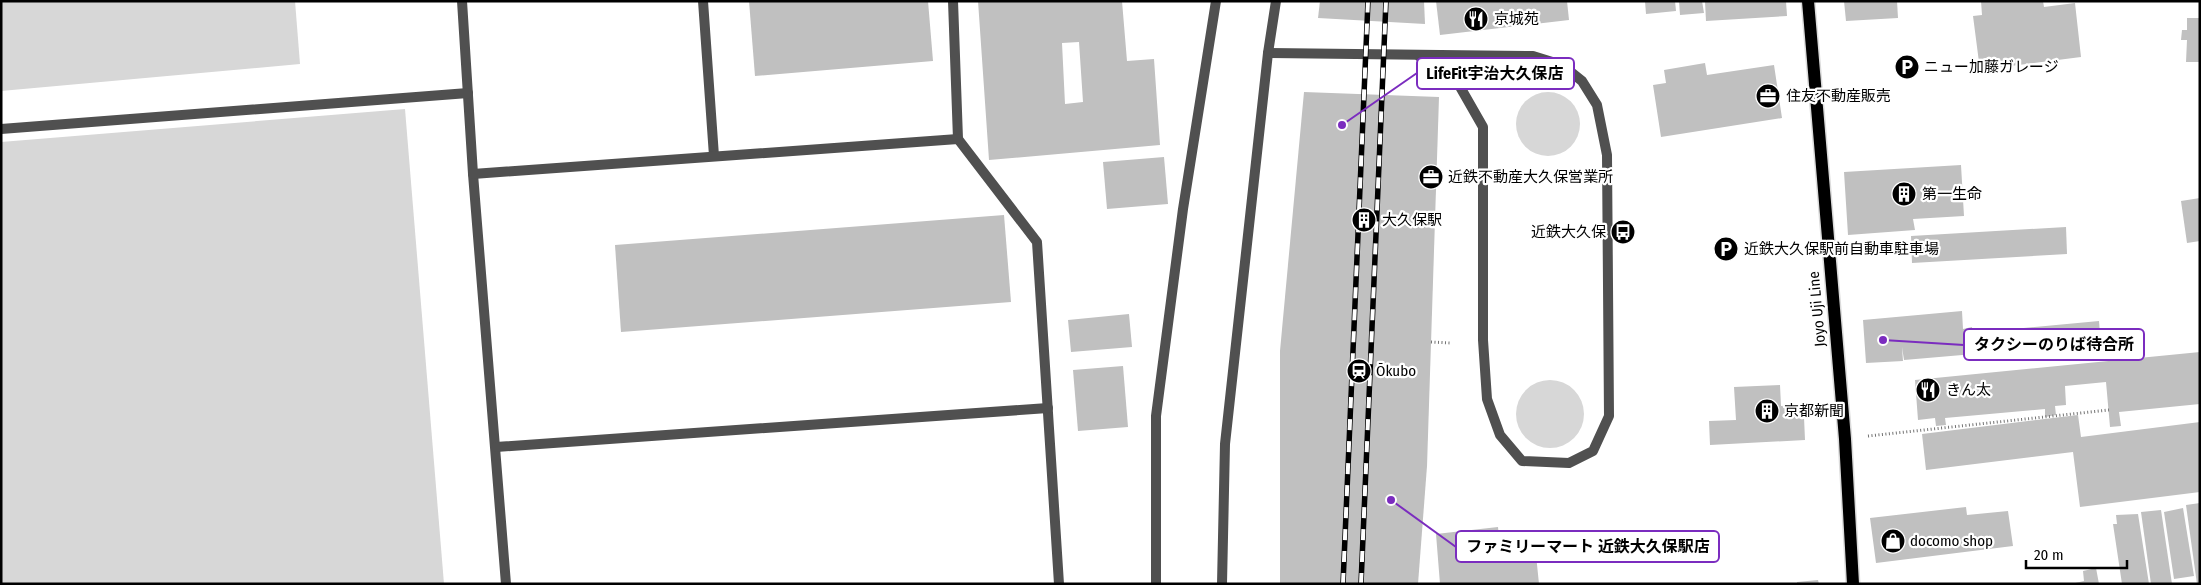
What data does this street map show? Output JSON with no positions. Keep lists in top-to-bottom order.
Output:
{
  "streets": {
    "main road": ["Joyo Uji Line"]
  },
  "places": {
    "restaurant": ["京城苑", "きん太"],
    "parking": ["ニュー加藤ガレージ", "近鉄大久保駅前自動車駐車場"],
    "office": ["住友不動産販売", "近鉄不動産大久保営業所"],
    "other": ["LifeFit宇治大久保店", "タクシーのりば待合所", "ファミリーマート 近鉄大久保駅店"],
    "building": ["第一生命", "大久保駅", "京都新聞"],
    "bus stop": ["近鉄大久保"],
    "station": ["Ōkubo"],
    "shop": ["docomo shop"]
  },
  "scale_bar": "20 m"
}
